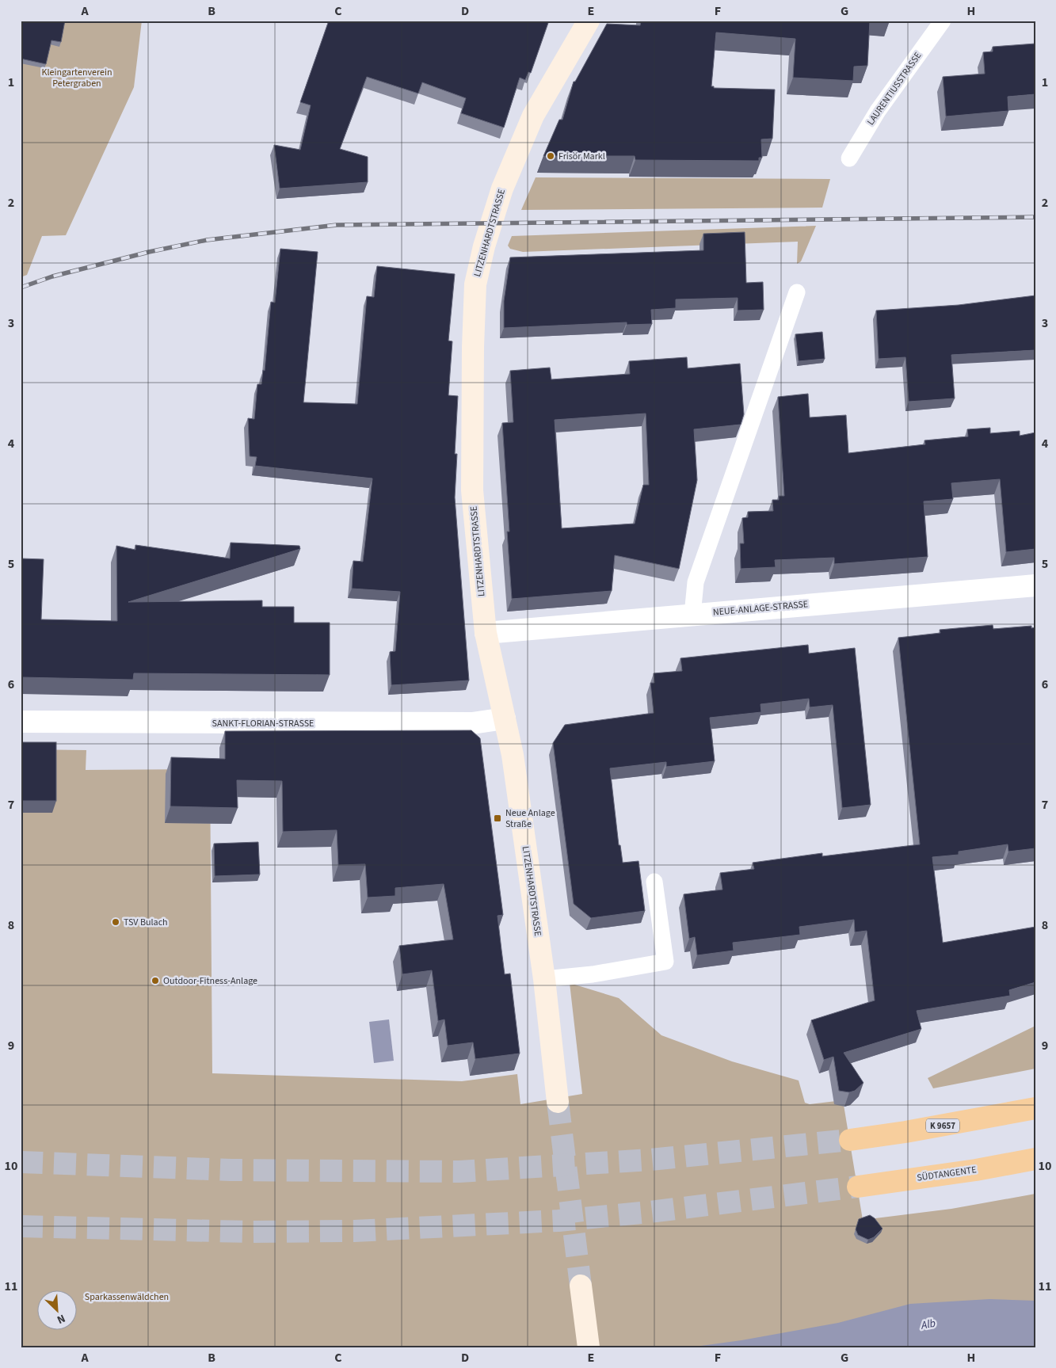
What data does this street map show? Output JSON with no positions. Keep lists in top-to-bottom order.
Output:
{
  "streets": {
    "highway": ["K 9657", "SÜDTANGENTE"],
    "street": ["LITZENHARDTSTRASSE", "NEUE-ANLAGE-STRASSE", "SANKT-FLORIAN-STRASSE"],
    "lane": ["LAURENTIUSSTRASSE"]
  },
  "crossings": [
    ["LITZENHARDTSTRASSE", "NEUE-ANLAGE-STRASSE"],
    ["LITZENHARDTSTRASSE", "SANKT-FLORIAN-STRASSE"]
  ],
  "water": ["Alb"],
  "parks": ["Kleingartenverein Petergraben", "Sparkassenwäldchen"],
  "places": {
    "other": ["Frisör Markl", "TSV Bulach", "Outdoor-Fitness-Anlage"],
    "transit": ["Neue Anlage Straße"]
  },
  "north": "bottom right",
  "grid": {
    "columns": [
      "A",
      "B",
      "C",
      "D",
      "E",
      "F",
      "G",
      "H"
    ],
    "rows": [
      "1",
      "2",
      "3",
      "4",
      "5",
      "6",
      "7",
      "8",
      "9",
      "10",
      "11"
    ]
  }
}
